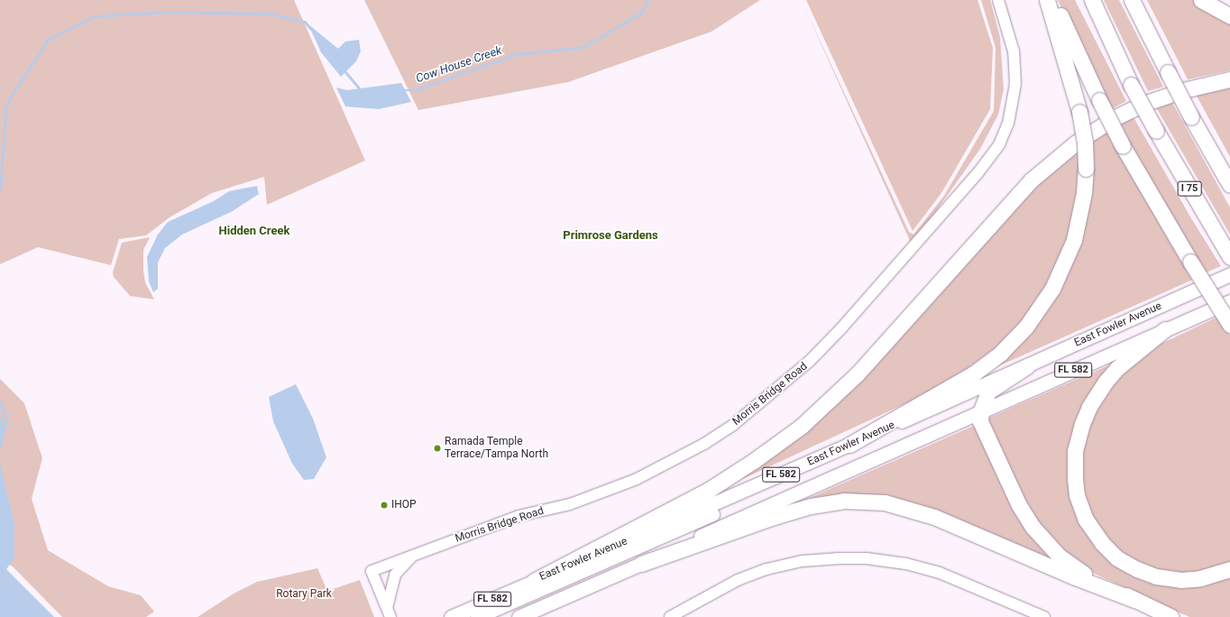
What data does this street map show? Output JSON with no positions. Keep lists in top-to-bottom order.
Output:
{
  "streets": {
    "highway": ["I 75"],
    "main road": ["East Fowler Avenue", "FL 582"],
    "street": ["Morris Bridge Road"]
  },
  "districts": ["Hidden Creek", "Primrose Gardens"],
  "water": ["Cow House Creek"],
  "parks": ["Rotary Park"],
  "places": ["Ramada Temple Terrace/Tampa North", "IHOP"]
}
